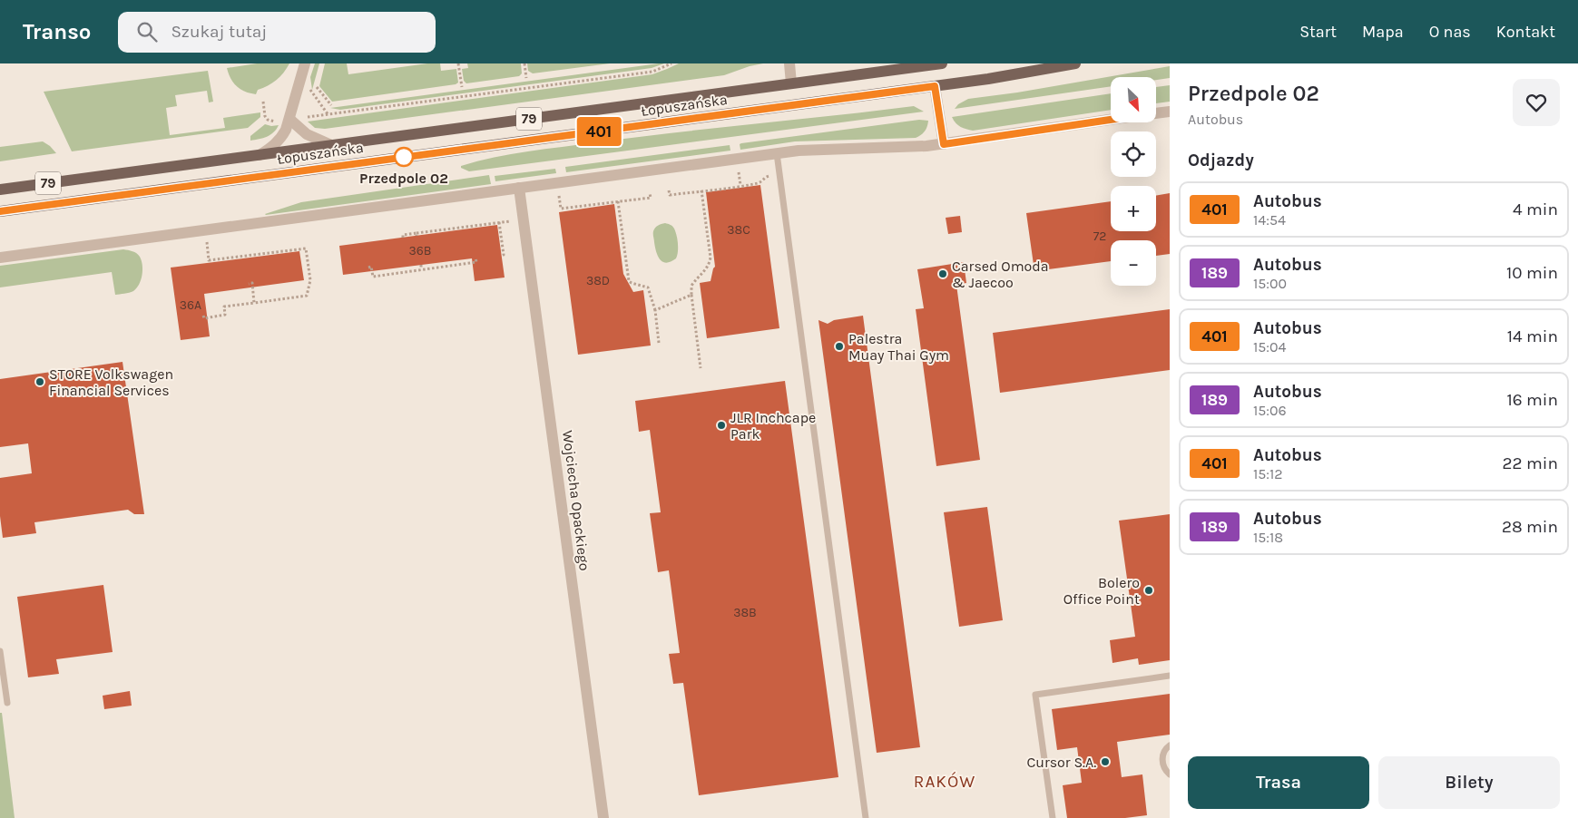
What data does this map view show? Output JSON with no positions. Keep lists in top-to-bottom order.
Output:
{
  "streets": {
    "main road": ["Łopuszańska", "79"],
    "street": ["Wojciecha Opackiego"]
  },
  "districts": ["RAKÓW"],
  "places": [
    "Przedpole 02",
    "Carsed Omoda & Jaecoo",
    "Palestra Muay Thai Gym",
    "STORE Volkswagen Financial Services",
    "JLR Inchcape Park",
    "Bolero Office Point",
    "Cursor S.A."
  ],
  "lines": ["bus line 401"],
  "house_numbers": [
    "38C",
    "72",
    "36B",
    "38D",
    "36A",
    "38B"
  ],
  "north": "bottom right",
  "page": {
    "header": "Transo",
    "search": "Szukaj tutaj",
    "nav": [
      "Start",
      "Mapa",
      "O nas",
      "Kontakt"
    ],
    "on_map": "401",
    "heading": [
      ["Przedpole 02", "Autobus"],
      "Odjazdy"
    ],
    "map_buttons": ["+", "−"],
    "list": [
      {
        "mark": "401",
        "name": "Autobus",
        "note": "14:54",
        "value": "4 min"
      },
      {
        "mark": "189",
        "name": "Autobus",
        "note": "15:00",
        "value": "10 min"
      },
      {
        "mark": "401",
        "name": "Autobus",
        "note": "15:04",
        "value": "14 min"
      },
      {
        "mark": "189",
        "name": "Autobus",
        "note": "15:06",
        "value": "16 min"
      },
      {
        "mark": "401",
        "name": "Autobus",
        "note": "15:12",
        "value": "22 min"
      },
      {
        "mark": "189",
        "name": "Autobus",
        "note": "15:18",
        "value": "28 min"
      }
    ],
    "buttons": ["Trasa", "Bilety"]
  }
}
